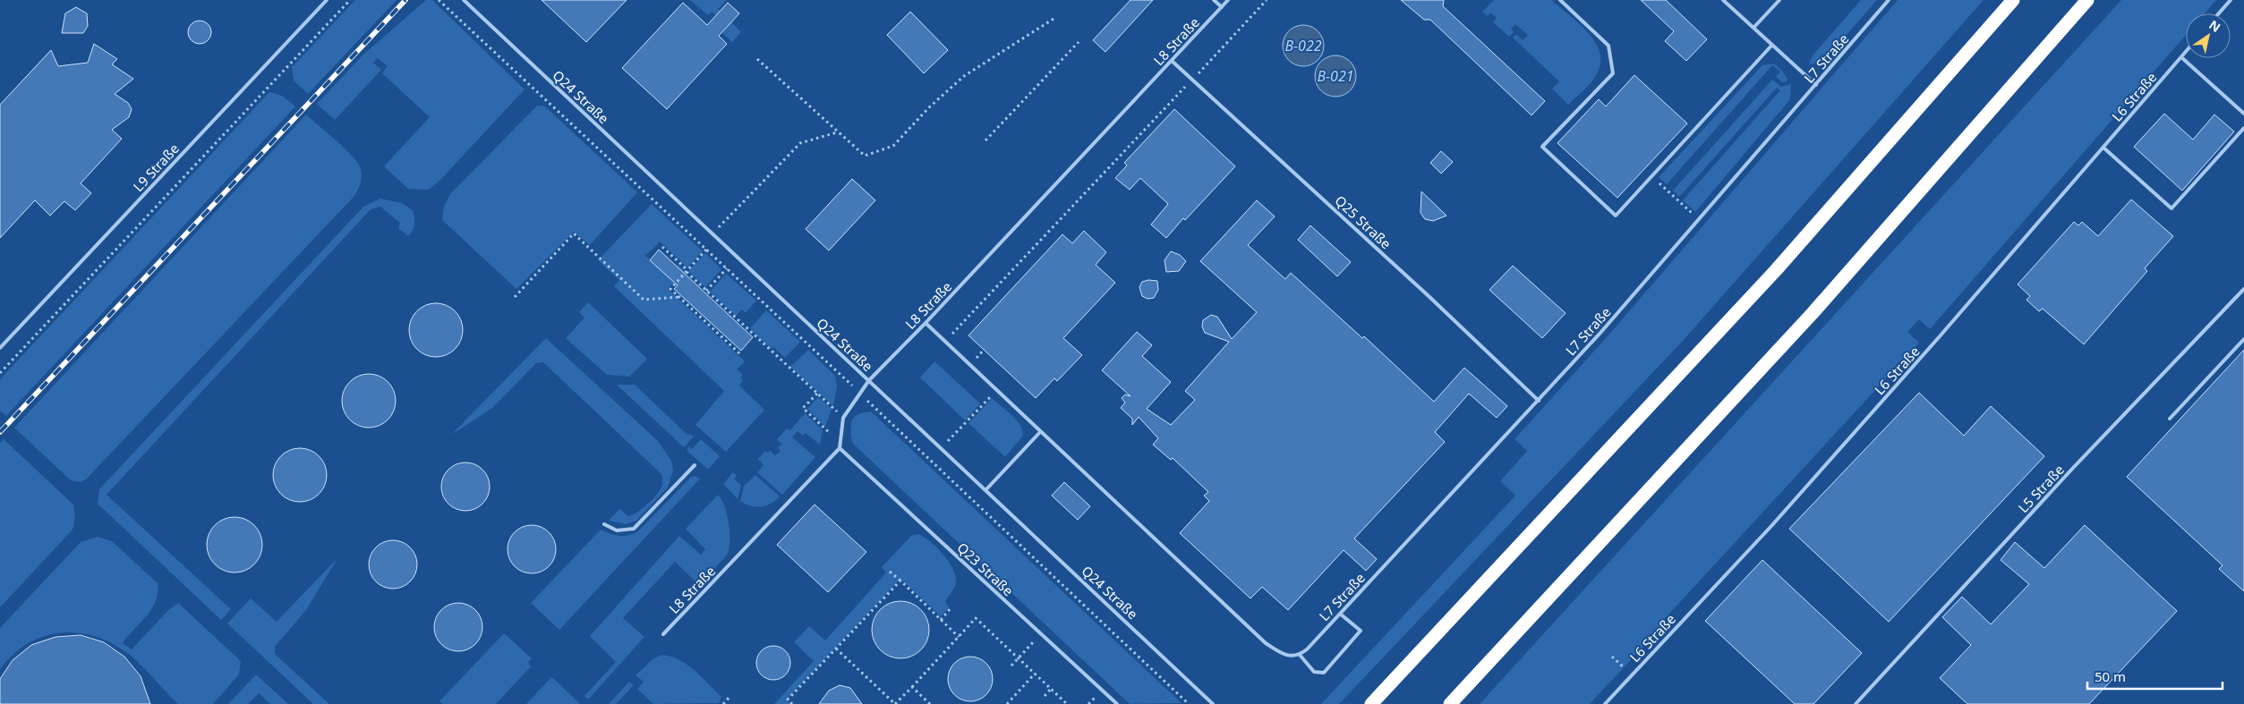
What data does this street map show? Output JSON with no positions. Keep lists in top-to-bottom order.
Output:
{
  "streets": {
    "lane": [
      "L8 Straße",
      "L7 Straße",
      "Q24 Straße",
      "L6 Straße",
      "L9 Straße",
      "Q25 Straße",
      "L5 Straße",
      "Q23 Straße"
    ]
  },
  "crossings": [
    ["L8 Straße", "Q24 Straße"],
    ["L8 Straße", "Q25 Straße"],
    ["L8 Straße", "Q23 Straße"],
    ["L7 Straße", "Q25 Straße"]
  ],
  "water": ["B-022", "B-021"],
  "scale_bar": "50 m",
  "north": "top right"
}
